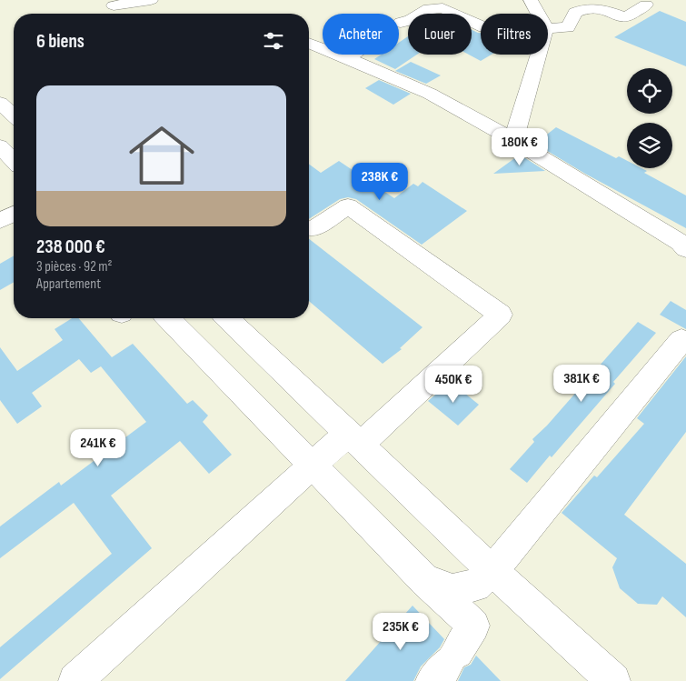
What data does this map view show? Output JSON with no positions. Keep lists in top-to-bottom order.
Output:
{
  "page": {
    "chip": ["Acheter", "Louer", "Filtres"],
    "heading": "6 biens",
    "list": [
      {
        "name": "238 000 €",
        "note": "3 pièces · 92 m² · Appartement"
      }
    ],
    "price": [
      "180K €",
      "238K €",
      "381K €",
      "450K €",
      "241K €",
      "235K €"
    ]
  }
}
